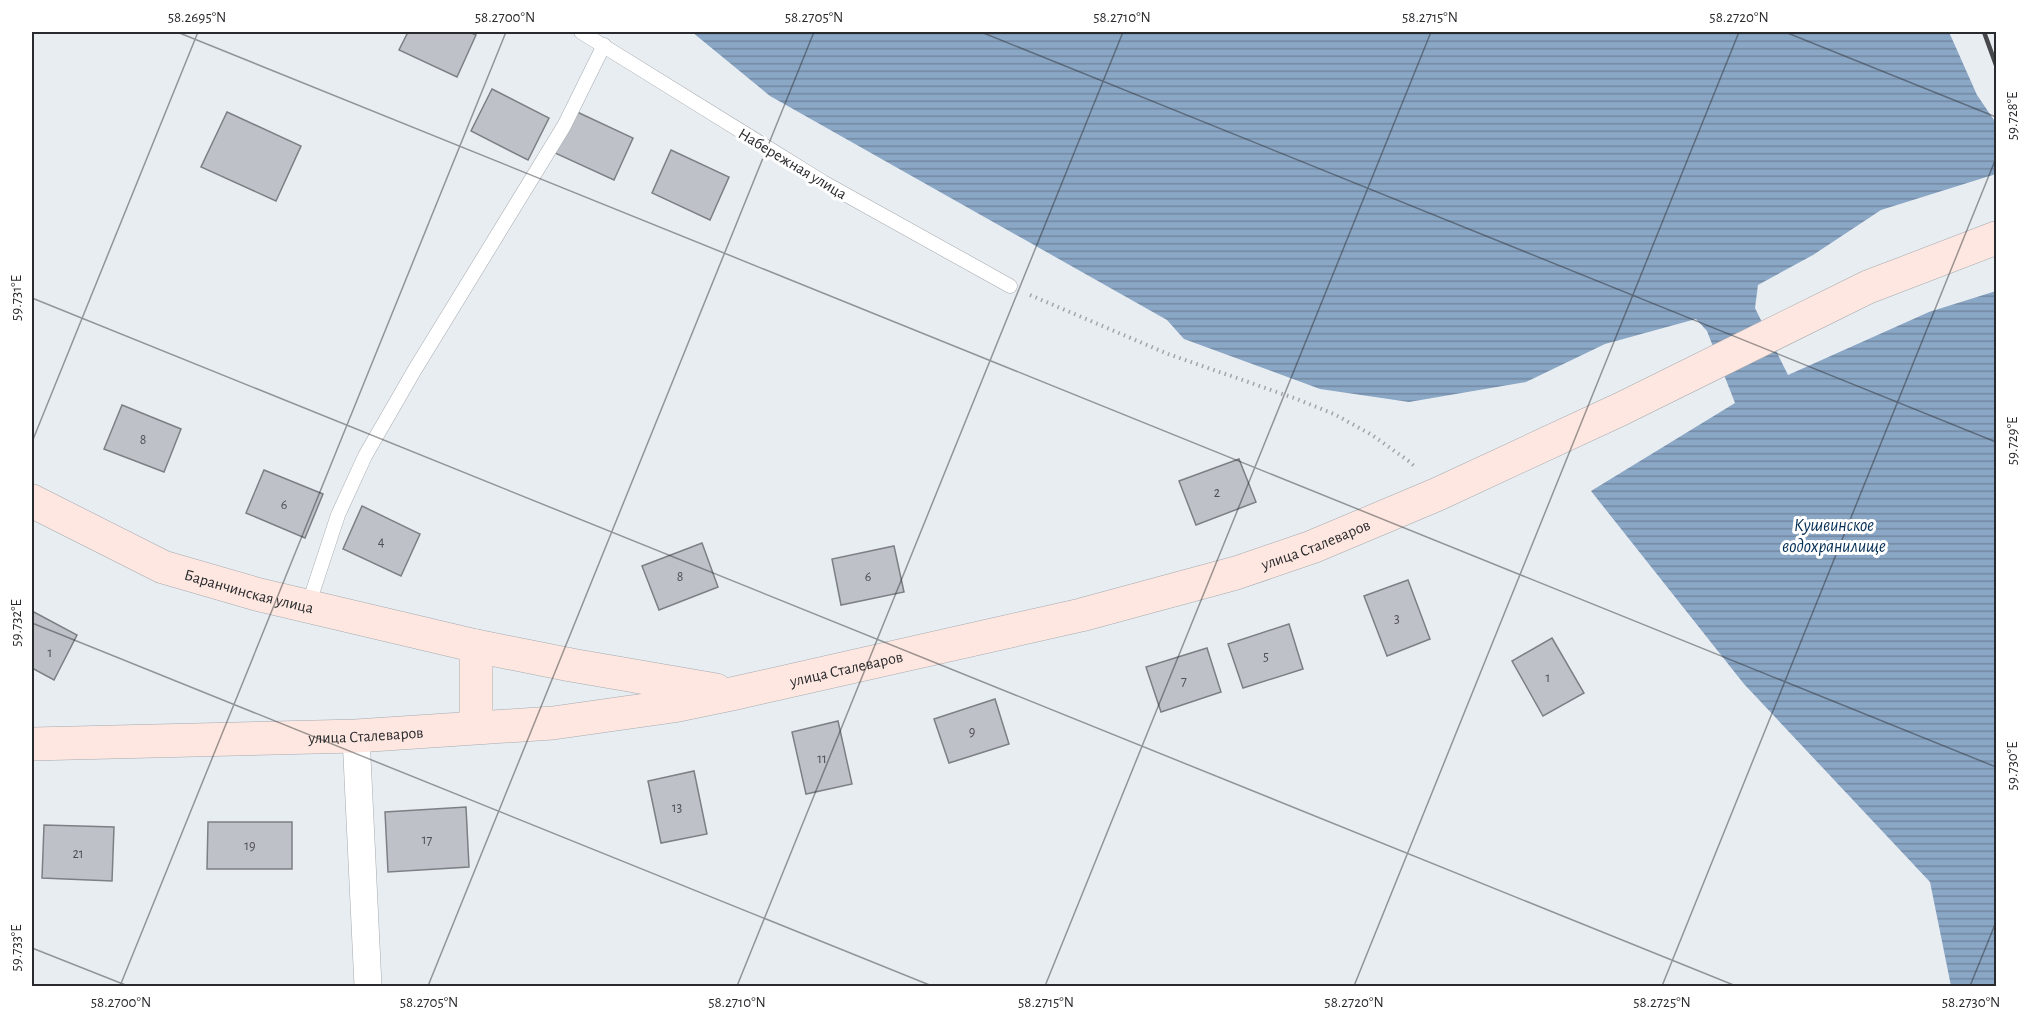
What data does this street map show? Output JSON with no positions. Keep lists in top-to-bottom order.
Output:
{
  "streets": {
    "main road": ["улица Сталеваров", "Баранчинская улица"],
    "lane": ["Набережная улица"]
  },
  "crossings": [
    ["улица Сталеваров", "Баранчинская улица"]
  ],
  "water": ["Кушвинское водохранилище"],
  "house_numbers": [
    "8",
    "2",
    "6",
    "4",
    "8",
    "6",
    "3",
    "1",
    "5",
    "1",
    "7",
    "9",
    "11",
    "13",
    "17",
    "19",
    "21"
  ],
  "coordinates": [
    "58.2695°N",
    "58.2700°N",
    "58.2705°N",
    "58.2710°N",
    "58.2715°N",
    "58.2720°N",
    "59.728°E",
    "59.731°E",
    "59.729°E",
    "59.732°E",
    "59.730°E",
    "59.733°E",
    "58.2725°N",
    "58.2730°N"
  ]
}
